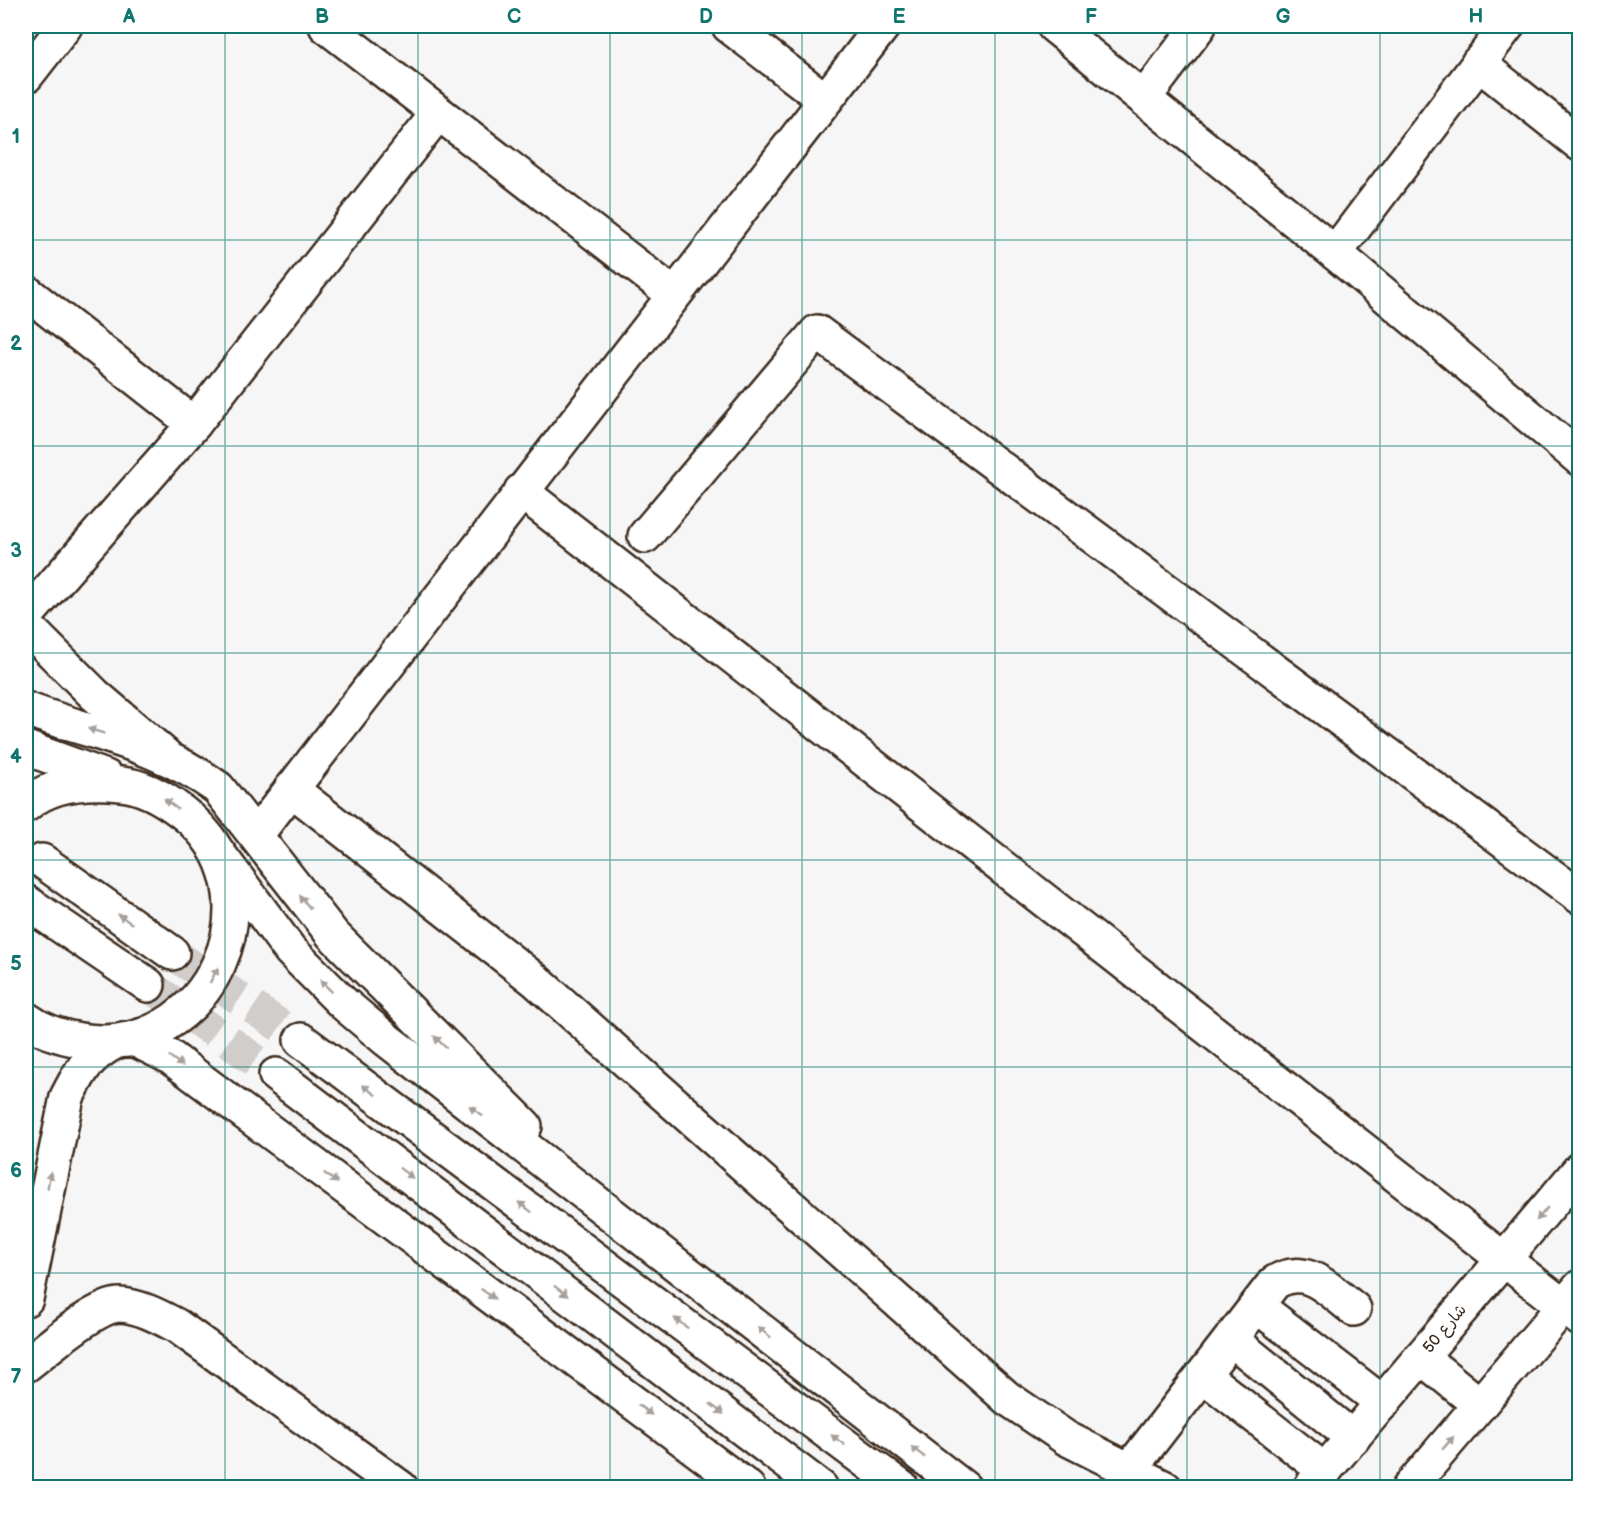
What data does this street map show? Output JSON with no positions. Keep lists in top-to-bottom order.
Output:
{
  "streets": {
    "street": ["شارع 50"]
  },
  "grid": {
    "columns": [
      "A",
      "B",
      "C",
      "D",
      "E",
      "F",
      "G",
      "H"
    ],
    "rows": [
      "1",
      "2",
      "3",
      "4",
      "5",
      "6",
      "7"
    ]
  }
}
